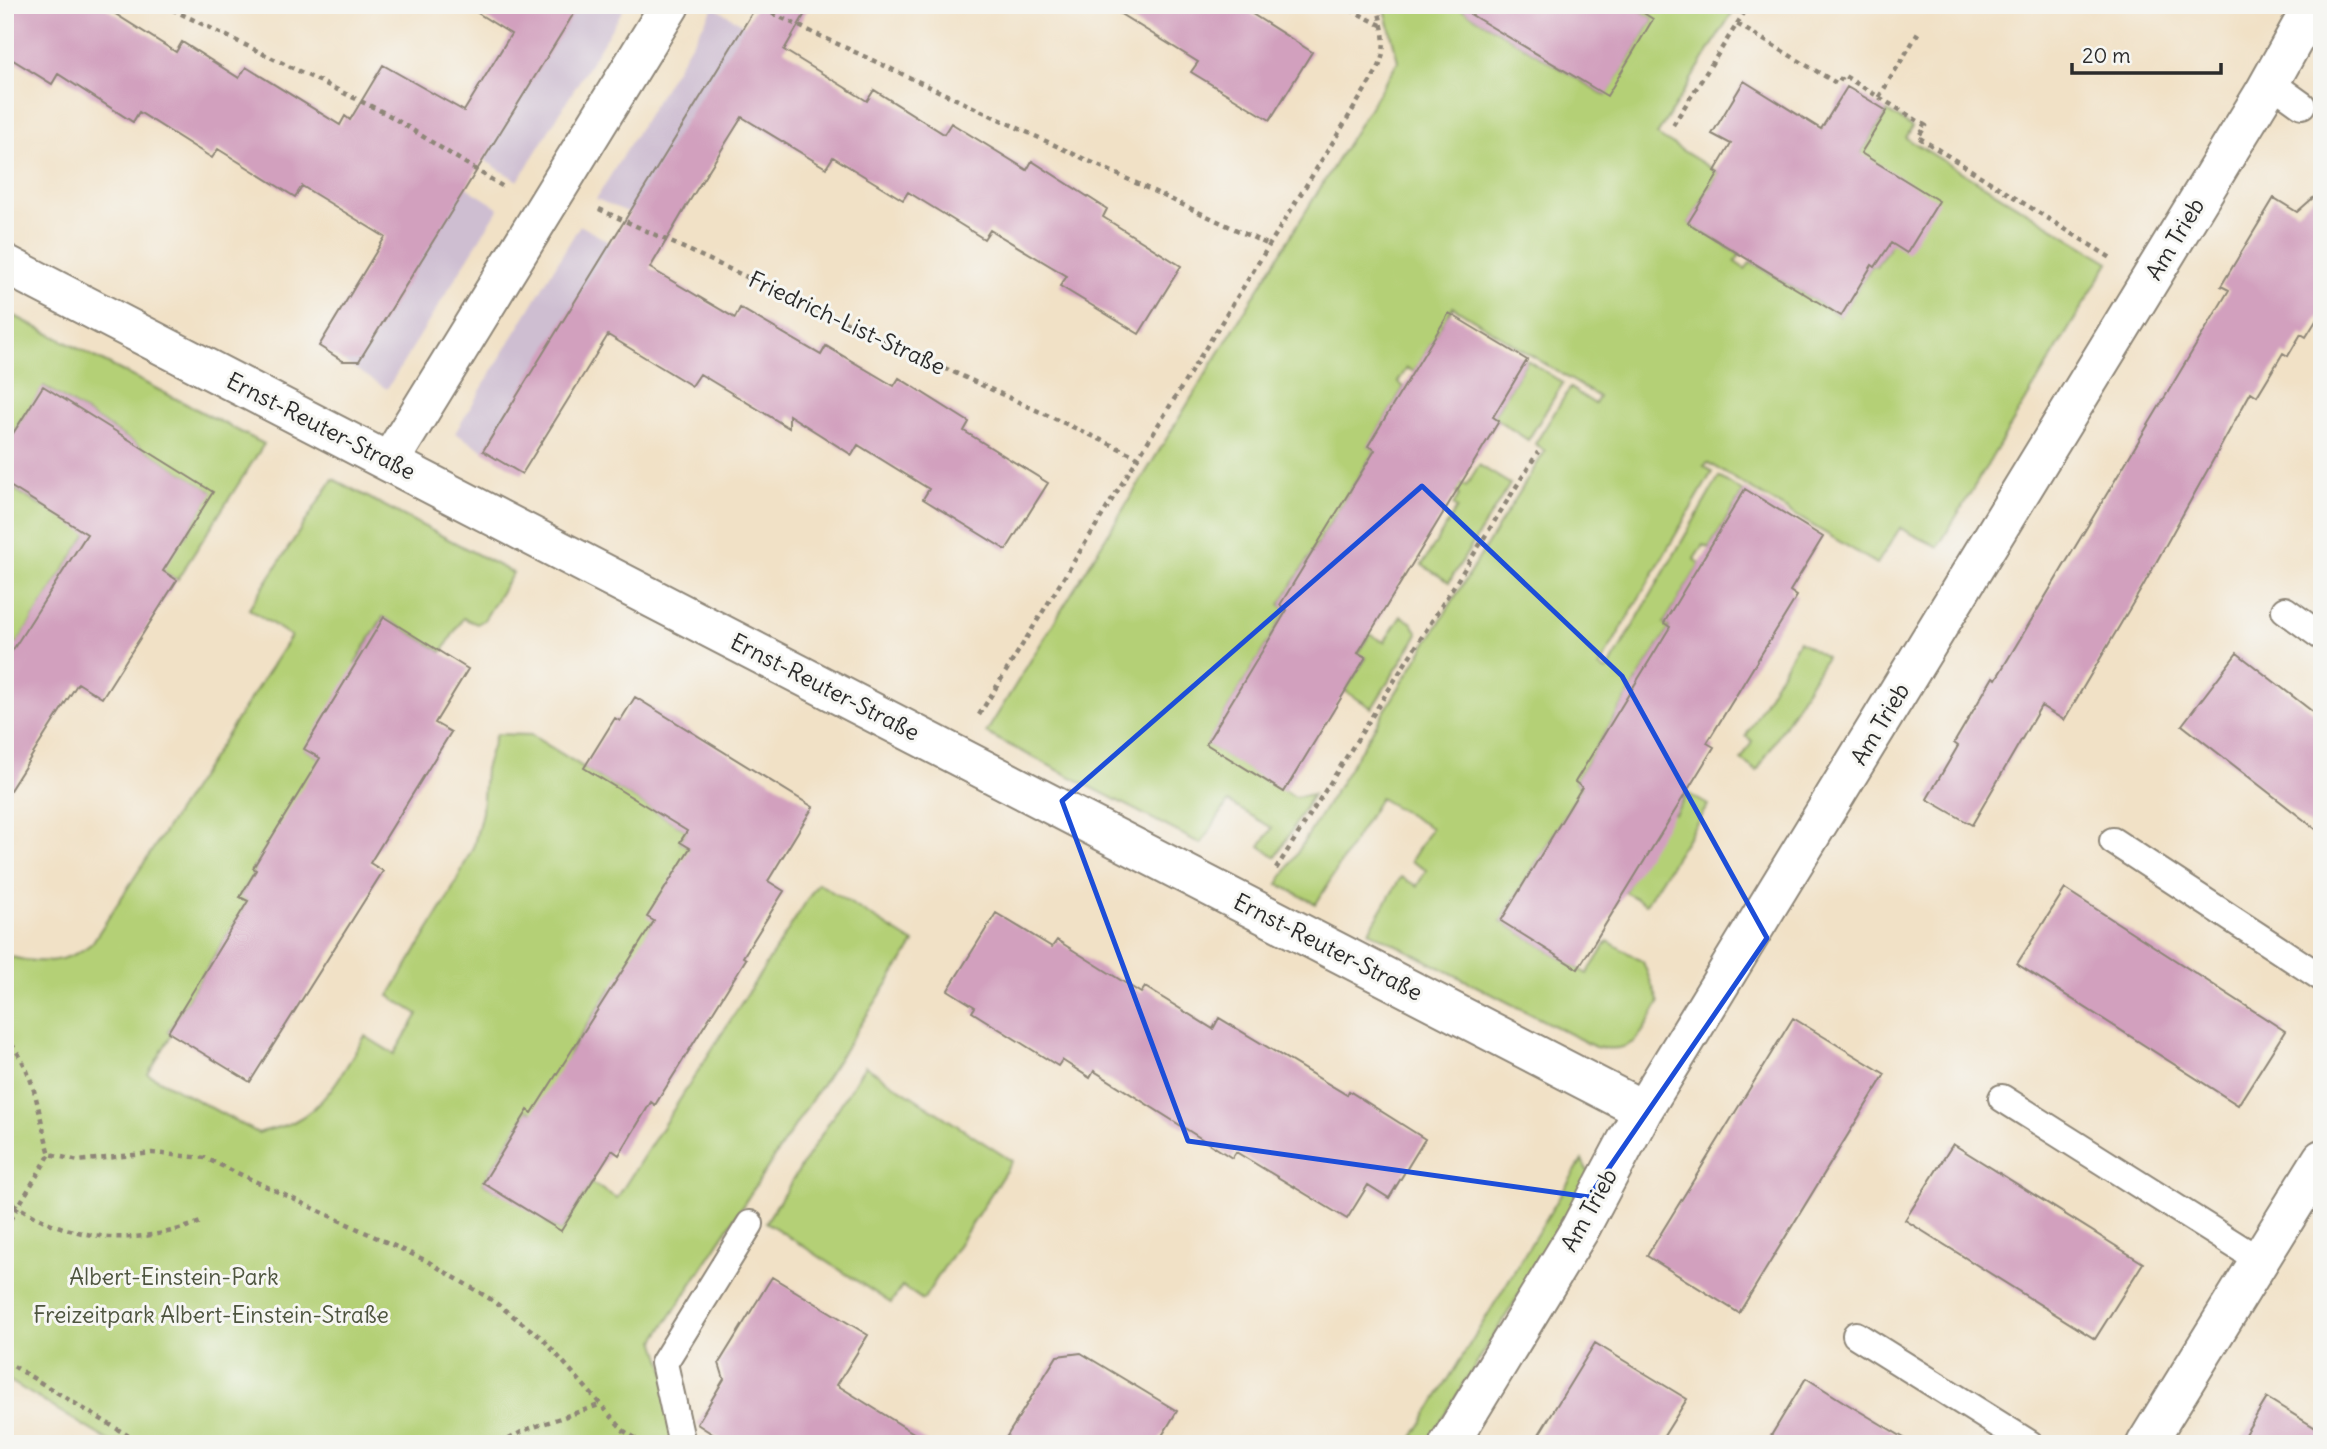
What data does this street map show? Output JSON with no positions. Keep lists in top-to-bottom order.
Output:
{
  "streets": {
    "street": ["Am Trieb", "Ernst-Reuter-Straße"],
    "path": ["Friedrich-List-Straße"]
  },
  "crossings": [
    ["Am Trieb", "Ernst-Reuter-Straße"]
  ],
  "parks": ["Albert-Einstein-Park", "Freizeitpark Albert-Einstein-Straße"],
  "scale_bar": "20 m"
}
